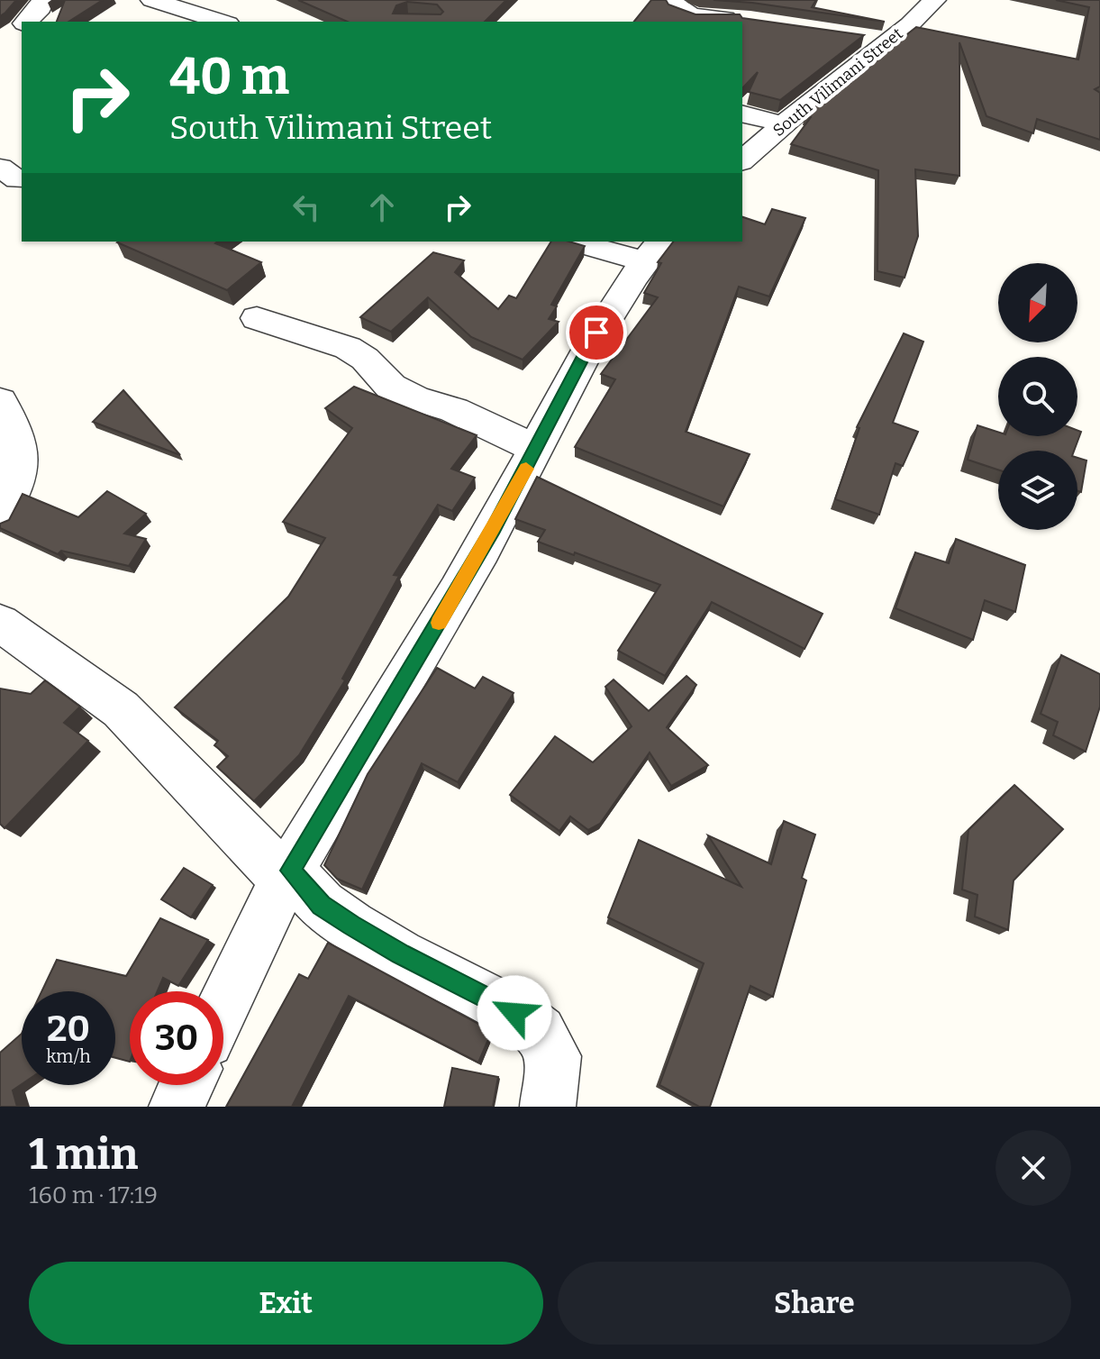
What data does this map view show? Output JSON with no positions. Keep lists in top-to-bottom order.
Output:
{
  "streets": {
    "street": ["South Vilimani Street"]
  },
  "north": "bottom left",
  "page": {
    "turn": ["40 m", "South Vilimani Street"],
    "speed": "20 km/h",
    "limit": "30",
    "heading": ["1 min", "160 m · 17:19"],
    "buttons": ["Exit", "Share"]
  }
}
